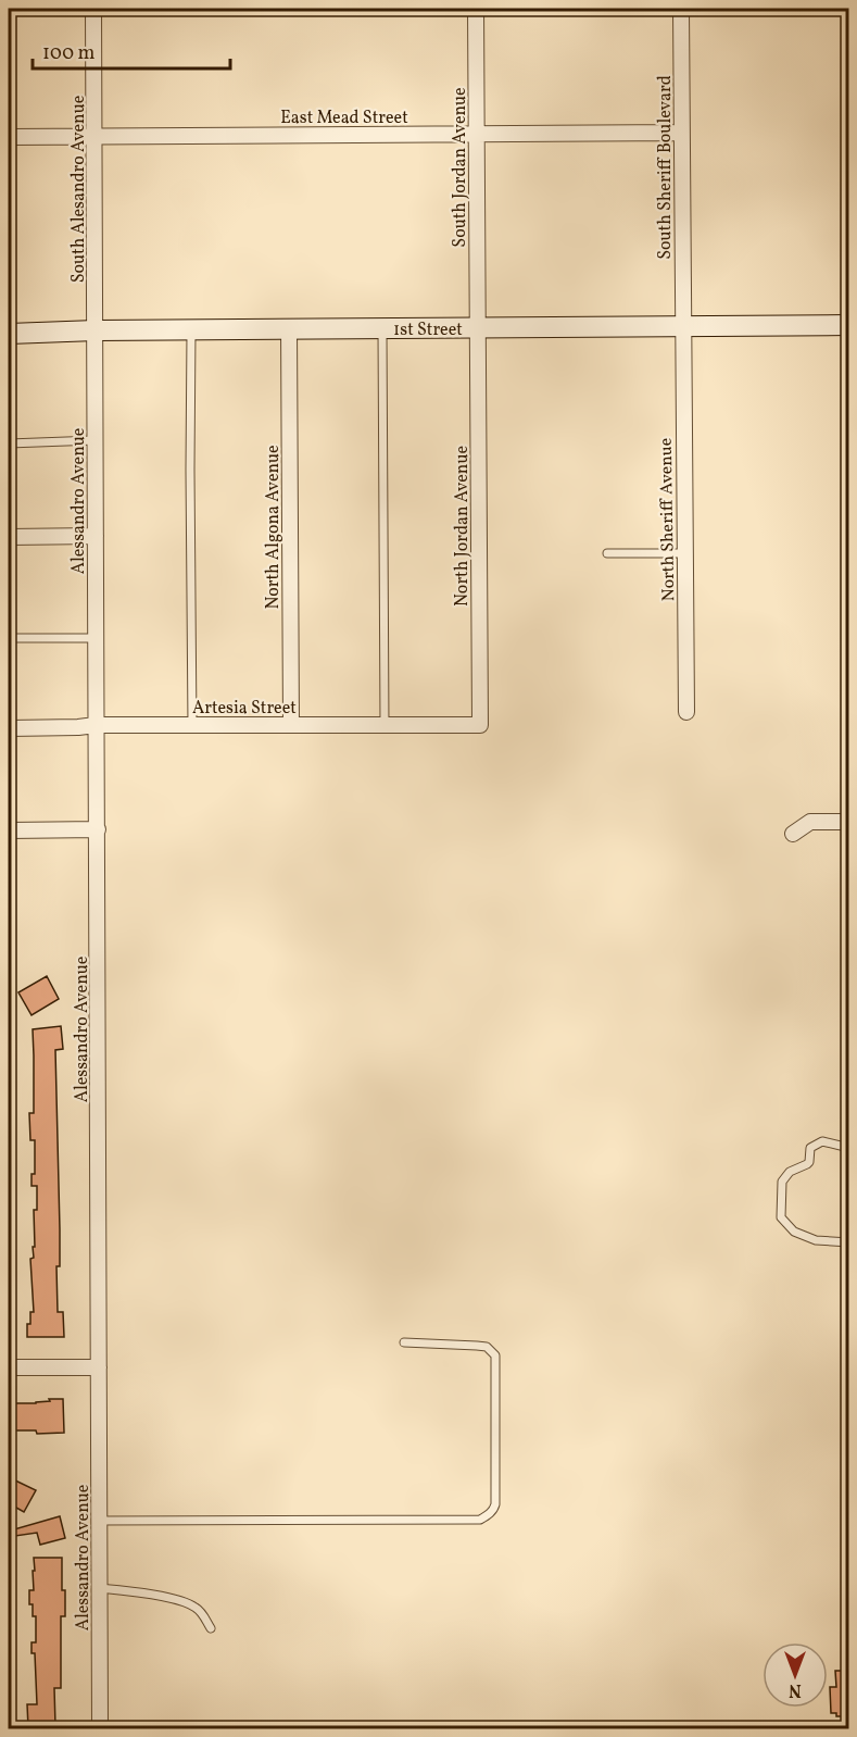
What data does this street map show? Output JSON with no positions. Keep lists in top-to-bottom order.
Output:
{
  "streets": {
    "street": [
      "East Mead Street",
      "South Jordan Avenue",
      "South Sheriff Boulevard",
      "South Alesandro Avenue",
      "1st Street",
      "Alessandro Avenue",
      "North Sheriff Avenue",
      "North Jordan Avenue",
      "North Algona Avenue",
      "Artesia Street"
    ]
  },
  "crossings": [
    ["East Mead Street", "South Jordan Avenue"],
    ["East Mead Street", "South Sheriff Boulevard"],
    ["East Mead Street", "South Alesandro Avenue"],
    ["South Jordan Avenue", "1st Street"],
    ["South Jordan Avenue", "North Jordan Avenue"],
    ["South Sheriff Boulevard", "1st Street"],
    ["South Sheriff Boulevard", "North Sheriff Avenue"],
    ["South Alesandro Avenue", "1st Street"],
    ["South Alesandro Avenue", "Alessandro Avenue"],
    ["1st Street", "Alessandro Avenue"],
    ["1st Street", "North Sheriff Avenue"],
    ["1st Street", "North Jordan Avenue"],
    ["1st Street", "North Algona Avenue"],
    ["Alessandro Avenue", "Artesia Street"],
    ["North Jordan Avenue", "Artesia Street"],
    ["North Algona Avenue", "Artesia Street"]
  ],
  "scale_bar": "100 m",
  "north": "bottom"
}
